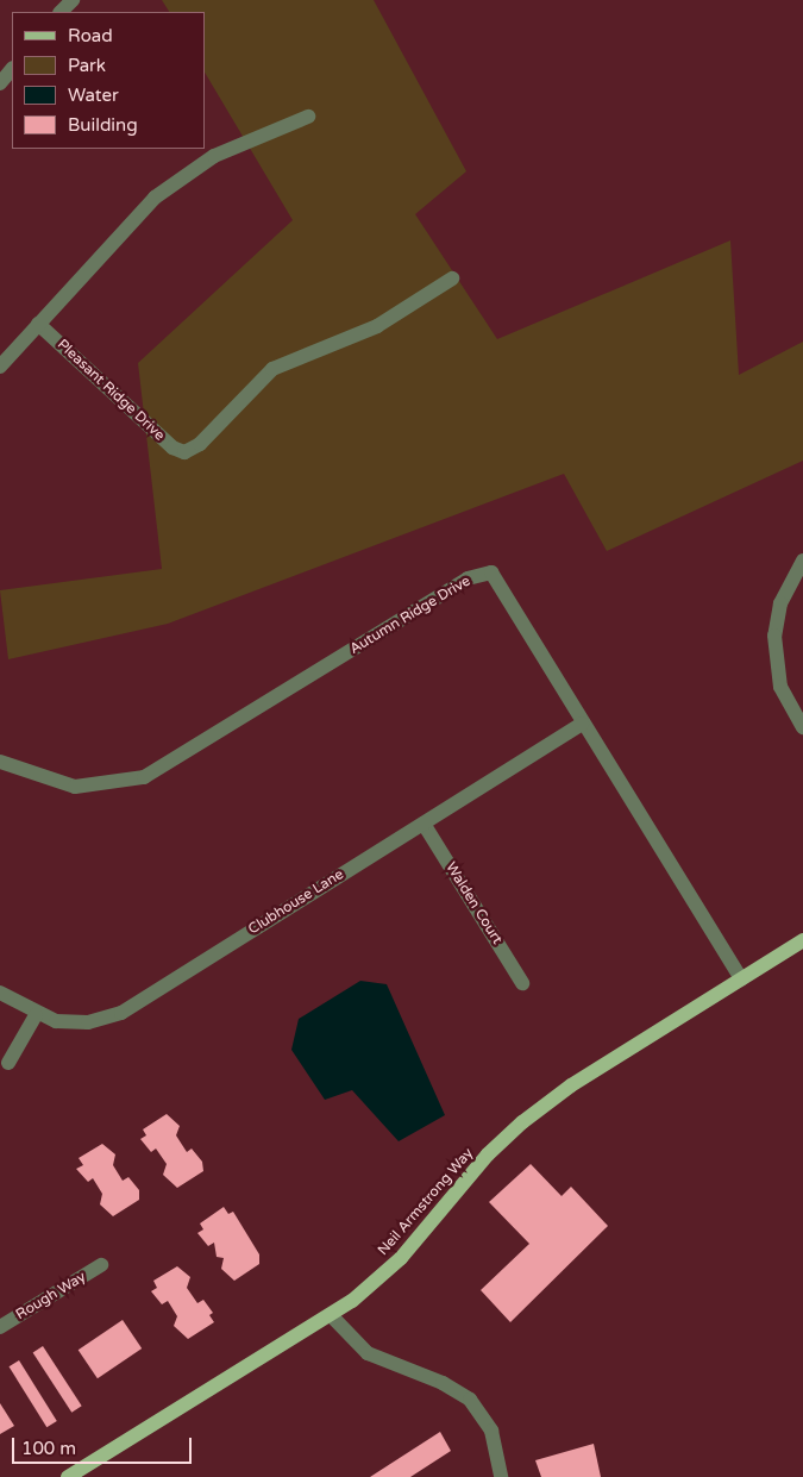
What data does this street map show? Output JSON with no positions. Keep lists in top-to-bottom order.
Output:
{
  "streets": {
    "main road": ["Neil Armstrong Way"],
    "street": [
      "Pleasant Ridge Drive",
      "Autumn Ridge Drive",
      "Clubhouse Lane",
      "Walden Court",
      "Rough Way"
    ]
  },
  "crossings": [
    ["Autumn Ridge Drive", "Clubhouse Lane"],
    ["Autumn Ridge Drive", "Neil Armstrong Way"],
    ["Clubhouse Lane", "Walden Court"]
  ],
  "legend": [
    "Road",
    "Park",
    "Water",
    "Building"
  ],
  "scale_bar": "100 m"
}
